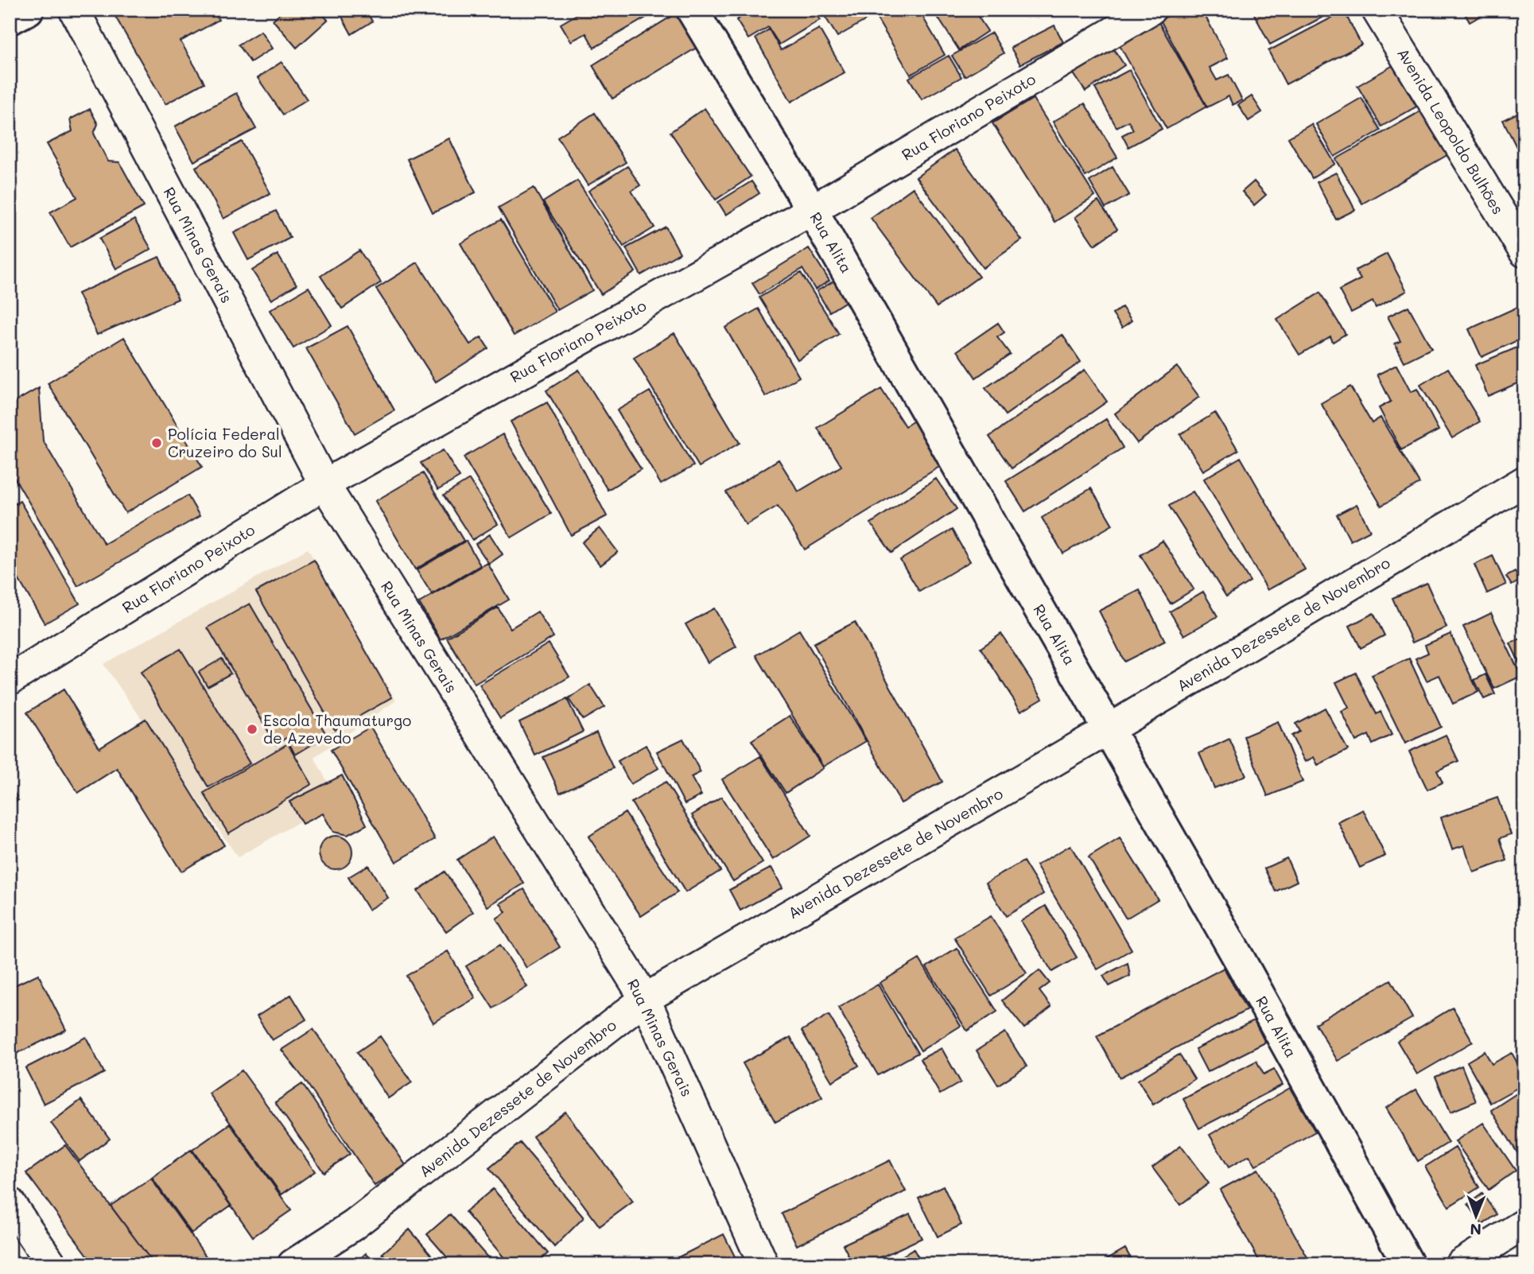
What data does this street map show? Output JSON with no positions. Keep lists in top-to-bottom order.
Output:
{
  "streets": {
    "street": [
      "Rua Floriano Peixoto",
      "Avenida Leopoldo Bulhões",
      "Rua Alita",
      "Rua Minas Gerais",
      "Avenida Dezessete de Novembro"
    ]
  },
  "crossings": [
    ["Rua Floriano Peixoto", "Rua Alita"],
    ["Rua Floriano Peixoto", "Rua Minas Gerais"],
    ["Rua Alita", "Avenida Dezessete de Novembro"],
    ["Rua Minas Gerais", "Avenida Dezessete de Novembro"]
  ],
  "places": ["Polícia Federal Cruzeiro do Sul", "Escola Thaumaturgo de Azevedo"],
  "north": "bottom"
}
